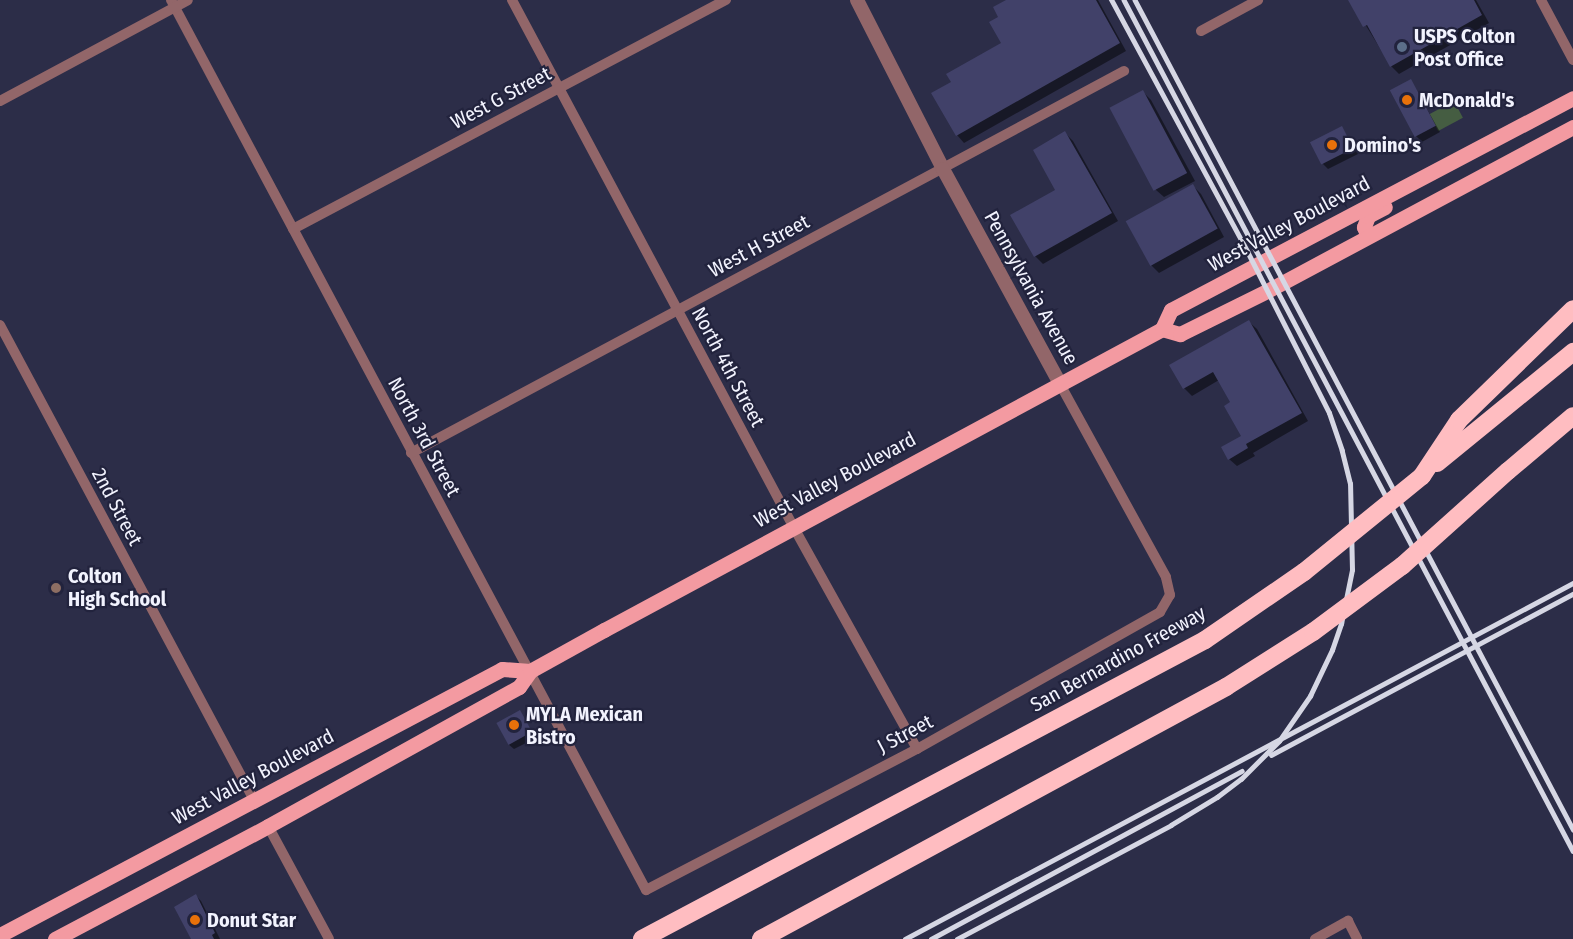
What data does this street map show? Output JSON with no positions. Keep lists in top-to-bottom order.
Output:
{
  "streets": {
    "highway": ["San Bernardino Freeway"],
    "main road": ["West Valley Boulevard"],
    "street": [
      "West G Street",
      "West H Street",
      "Pennsylvania Avenue",
      "North 4th Street",
      "North 3rd Street",
      "2nd Street",
      "J Street"
    ]
  },
  "crossings": [
    ["West G Street", "North 4th Street"],
    ["West G Street", "North 3rd Street"],
    ["West Valley Boulevard", "Pennsylvania Avenue"],
    ["West Valley Boulevard", "North 4th Street"],
    ["West Valley Boulevard", "North 3rd Street"],
    ["West Valley Boulevard", "2nd Street"],
    ["West H Street", "Pennsylvania Avenue"],
    ["West H Street", "North 4th Street"],
    ["West H Street", "North 3rd Street"],
    ["Pennsylvania Avenue", "J Street"],
    ["North 4th Street", "J Street"],
    ["North 3rd Street", "J Street"]
  ],
  "places": [
    "USPS Colton Post Office",
    "McDonald's",
    "Domino's",
    "Colton High School",
    "MYLA Mexican Bistro",
    "Donut Star"
  ]
}
